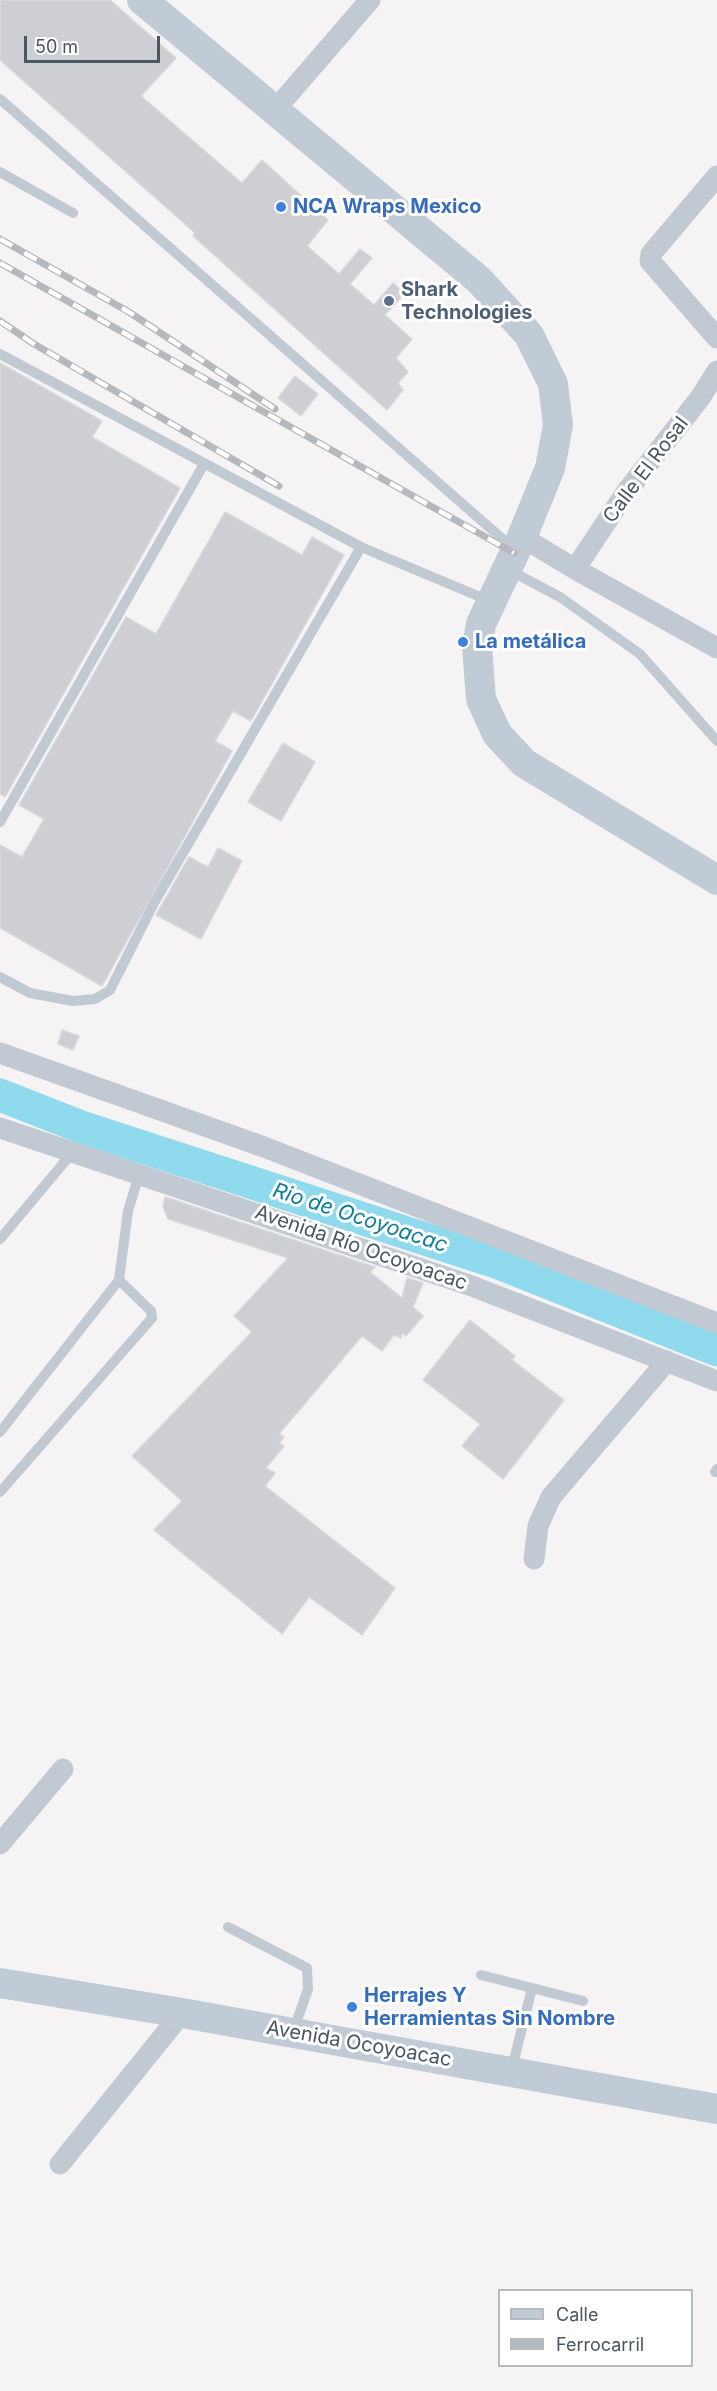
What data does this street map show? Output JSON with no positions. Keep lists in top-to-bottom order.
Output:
{
  "streets": {
    "main road": ["Avenida Ocoyoacac"],
    "street": ["Calle El Rosal", "Avenida Río Ocoyoacac"]
  },
  "water": ["Rio de Ocoyoacac"],
  "places": [
    "NCA Wraps Mexico",
    "Shark Technologies",
    "La metálica",
    "Herrajes Y Herramientas Sin Nombre"
  ],
  "legend": ["Calle", "Ferrocarril"],
  "scale_bar": "50 m"
}
